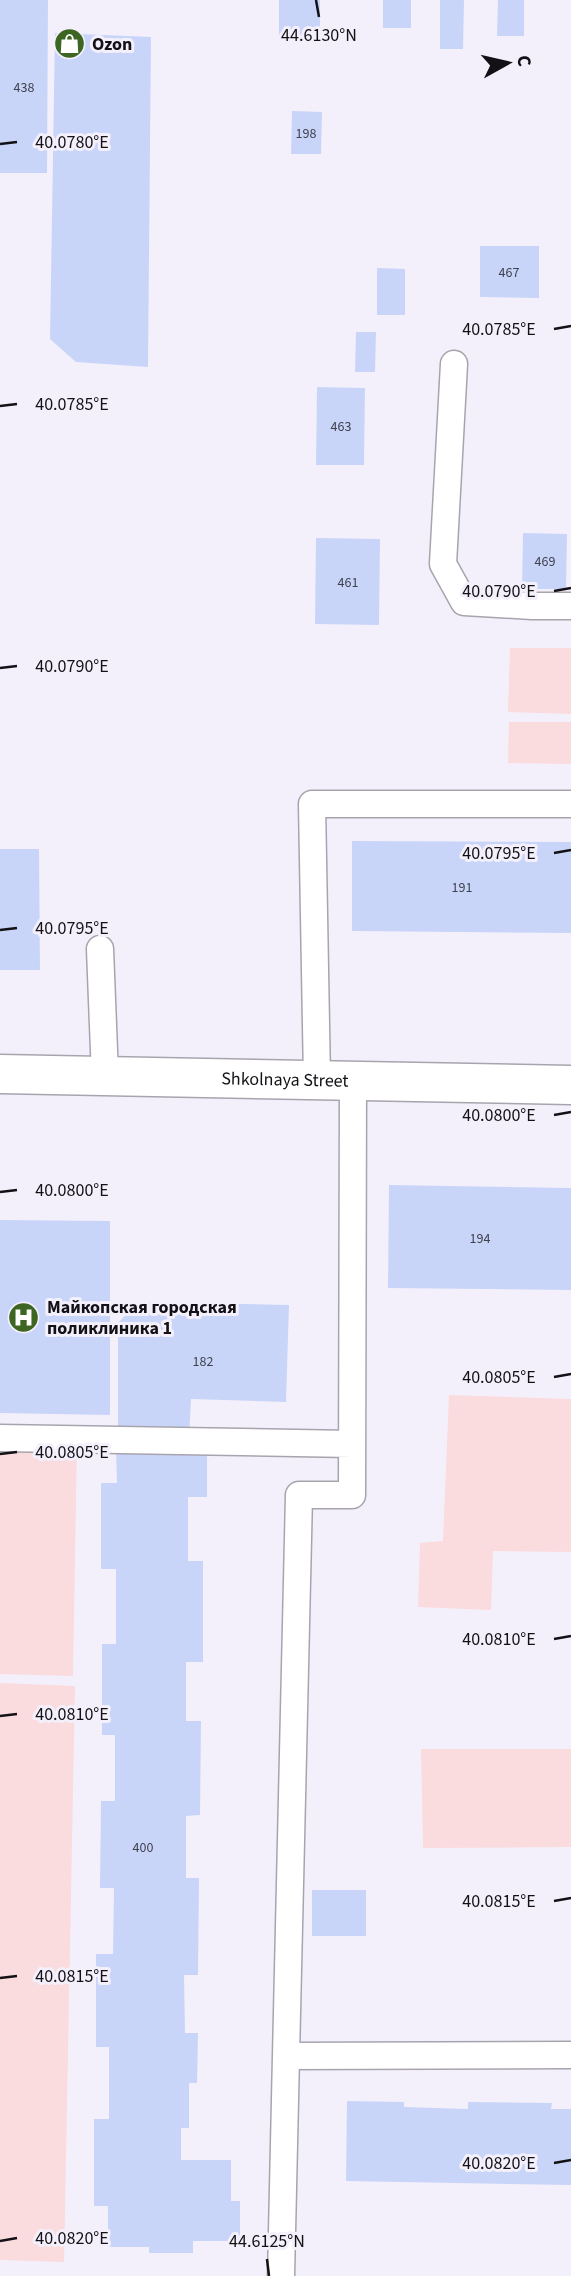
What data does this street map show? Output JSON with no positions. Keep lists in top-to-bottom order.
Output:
{
  "streets": {
    "street": ["Shkolnaya Street"]
  },
  "places": {
    "shop": ["Ozon"],
    "hospital": ["Майкопская городская поликлиника 1"]
  },
  "house_numbers": [
    "438",
    "198",
    "467",
    "463",
    "469",
    "461",
    "191",
    "194",
    "182",
    "400"
  ],
  "north": "right",
  "coordinates": [
    "44.6130°N",
    "40.0780°E",
    "40.0785°E",
    "40.0790°E",
    "40.0795°E",
    "40.0800°E",
    "40.0805°E",
    "40.0810°E",
    "40.0815°E",
    "40.0820°E",
    "44.6125°N"
  ]
}
